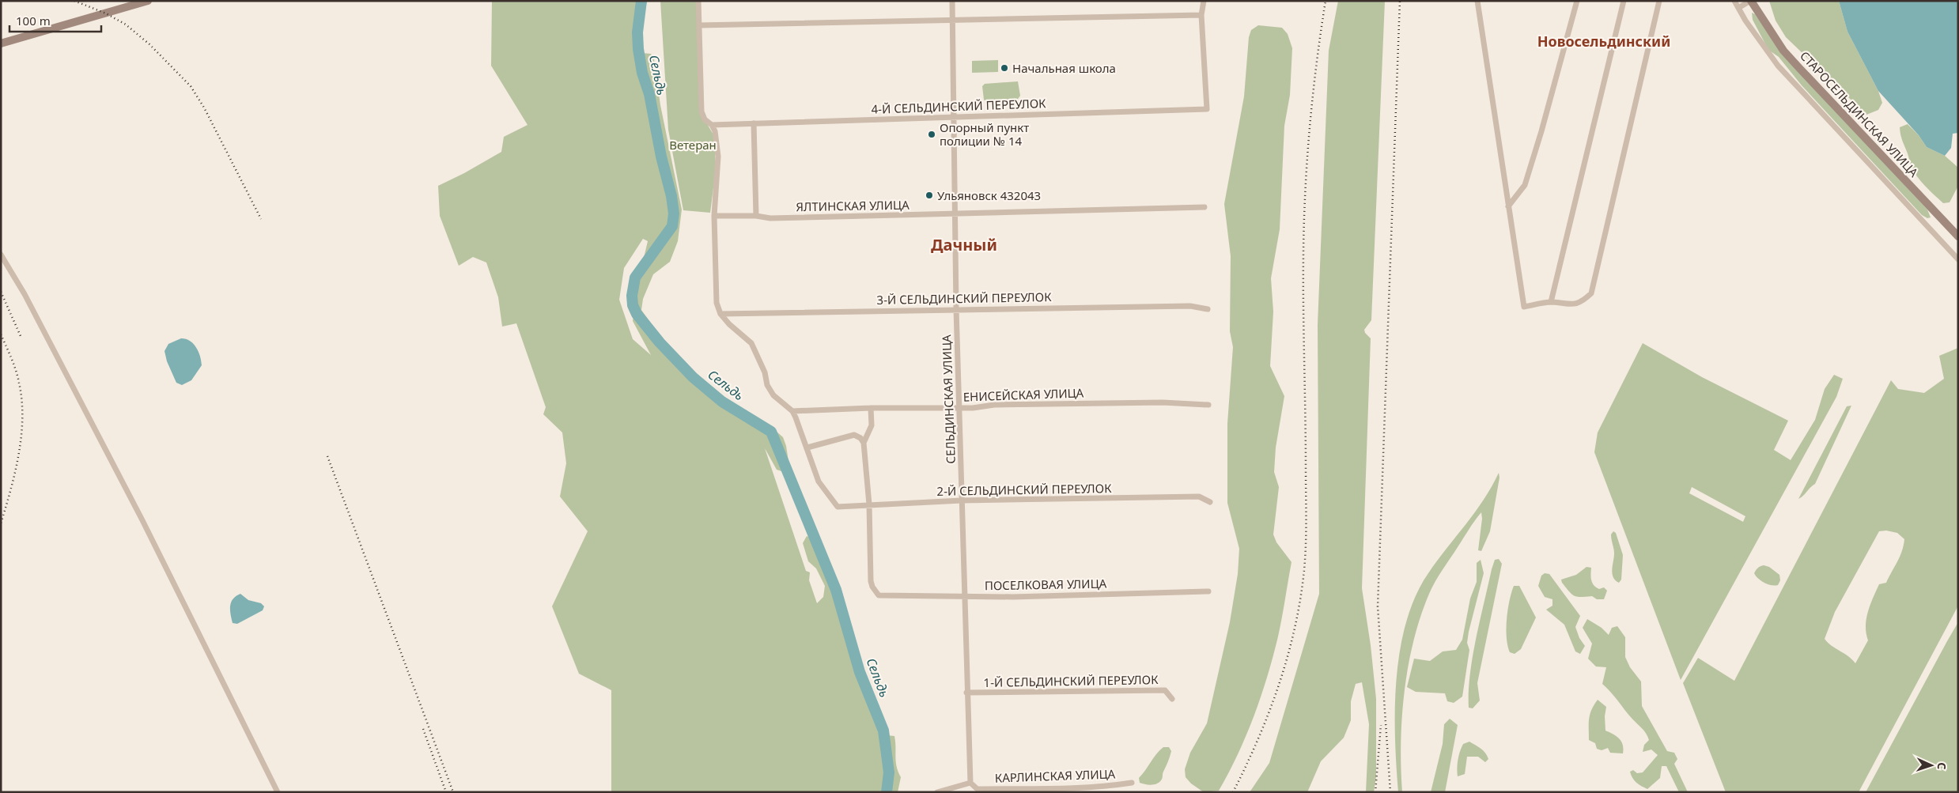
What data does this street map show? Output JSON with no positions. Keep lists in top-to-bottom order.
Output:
{
  "streets": {
    "main road": ["СТАРОСЕЛЬДИНСКАЯ УЛИЦА"],
    "street": [
      "4-Й СЕЛЬДИНСКИЙ ПЕРЕУЛОК",
      "ЯЛТИНСКАЯ УЛИЦА",
      "3-Й СЕЛЬДИНСКИЙ ПЕРЕУЛОК",
      "ЕНИСЕЙСКАЯ УЛИЦА",
      "СЕЛЬДИНСКАЯ УЛИЦА",
      "2-Й СЕЛЬДИНСКИЙ ПЕРЕУЛОК",
      "ПОСЕЛКОВАЯ УЛИЦА",
      "1-Й СЕЛЬДИНСКИЙ ПЕРЕУЛОК",
      "КАРЛИНСКАЯ УЛИЦА"
    ]
  },
  "crossings": [
    ["4-Й СЕЛЬДИНСКИЙ ПЕРЕУЛОК", "СЕЛЬДИНСКАЯ УЛИЦА"],
    ["ЯЛТИНСКАЯ УЛИЦА", "СЕЛЬДИНСКАЯ УЛИЦА"],
    ["3-Й СЕЛЬДИНСКИЙ ПЕРЕУЛОК", "СЕЛЬДИНСКАЯ УЛИЦА"],
    ["ЕНИСЕЙСКАЯ УЛИЦА", "СЕЛЬДИНСКАЯ УЛИЦА"],
    ["СЕЛЬДИНСКАЯ УЛИЦА", "2-Й СЕЛЬДИНСКИЙ ПЕРЕУЛОК"],
    ["СЕЛЬДИНСКАЯ УЛИЦА", "ПОСЕЛКОВАЯ УЛИЦА"],
    ["СЕЛЬДИНСКАЯ УЛИЦА", "1-Й СЕЛЬДИНСКИЙ ПЕРЕУЛОК"],
    ["2-Й СЕЛЬДИНСКИЙ ПЕРЕУЛОК", "ПОСЕЛКОВАЯ УЛИЦА"]
  ],
  "districts": ["Новосельдинский", "Дачный"],
  "water": ["Сельдь"],
  "parks": ["Ветеран"],
  "places": ["Начальная школа", "Опорный пункт полиции № 14", "Ульяновск 432043"],
  "scale_bar": "100 m",
  "north": "right"
}
